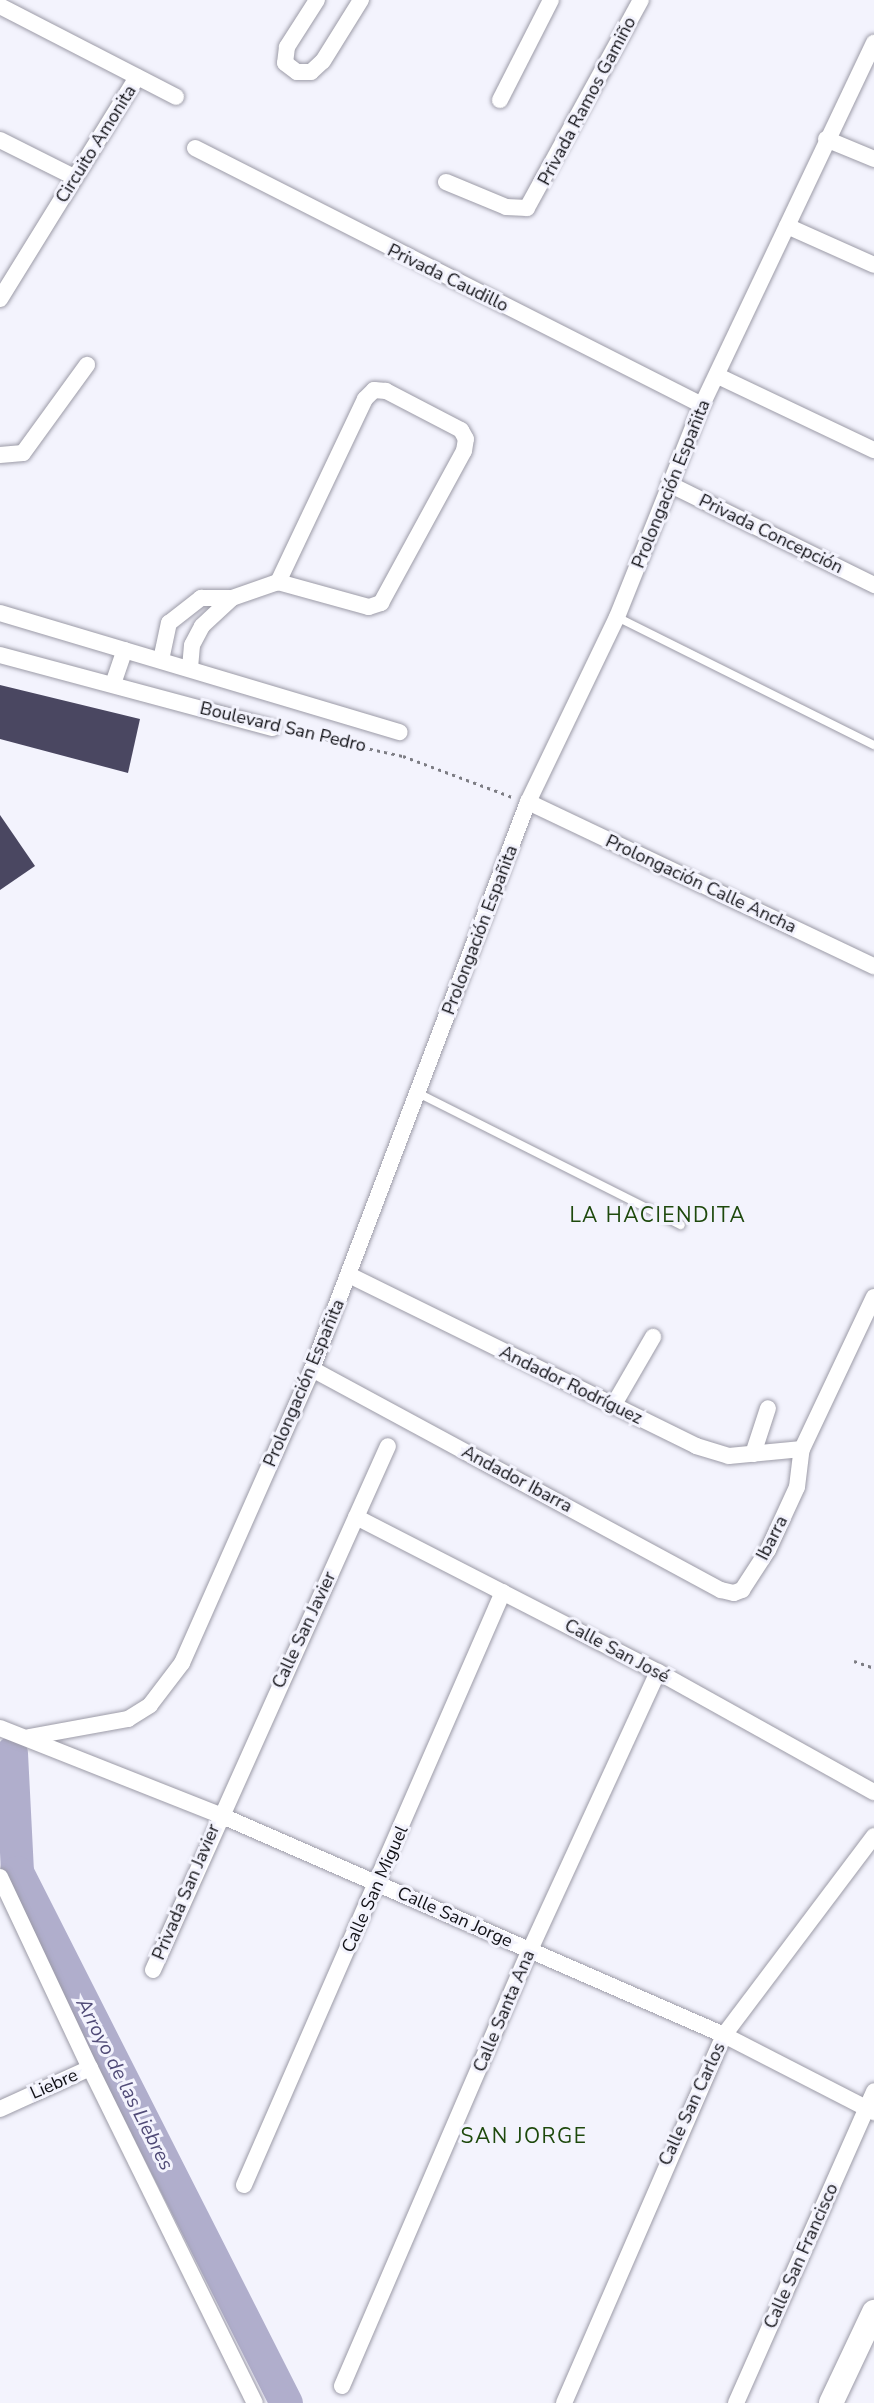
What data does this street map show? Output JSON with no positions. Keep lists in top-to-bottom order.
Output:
{
  "streets": {
    "street": [
      "Privada Ramos Gamiño",
      "Circuito Amonita",
      "Privada Caudillo",
      "Prolongación Españita",
      "Privada Concepción",
      "Boulevard San Pedro",
      "Prolongación Calle Ancha",
      "Andador Rodríguez",
      "Andador Ibarra",
      "Ibarra",
      "Calle San Javier",
      "Calle San José",
      "Calle San Miguel",
      "Privada San Javier",
      "Calle San Jorge",
      "Calle Santa Ana",
      "Liebre",
      "Calle San Carlos",
      "Calle San Francisco"
    ]
  },
  "crossings": [
    ["Privada Caudillo", "Prolongación Españita"],
    ["Prolongación Españita", "Privada Concepción"],
    ["Prolongación Españita", "Boulevard San Pedro"],
    ["Prolongación Españita", "Prolongación Calle Ancha"],
    ["Prolongación Españita", "Andador Rodríguez"],
    ["Prolongación Españita", "Andador Ibarra"],
    ["Prolongación Españita", "Calle San Jorge"],
    ["Boulevard San Pedro", "Prolongación Calle Ancha"],
    ["Andador Rodríguez", "Ibarra"],
    ["Andador Ibarra", "Ibarra"],
    ["Calle San Javier", "Calle San José"],
    ["Calle San Javier", "Privada San Javier"],
    ["Calle San Javier", "Calle San Jorge"],
    ["Calle San José", "Calle San Miguel"],
    ["Calle San José", "Calle Santa Ana"],
    ["Calle San Miguel", "Calle San Jorge"],
    ["Privada San Javier", "Calle San Jorge"],
    ["Calle San Jorge", "Calle Santa Ana"],
    ["Calle San Jorge", "Calle San Carlos"],
    ["Calle San Jorge", "Calle San Francisco"]
  ],
  "districts": ["LA HACIENDITA", "SAN JORGE"],
  "water": ["Arroyo de las Liebres"]
}
